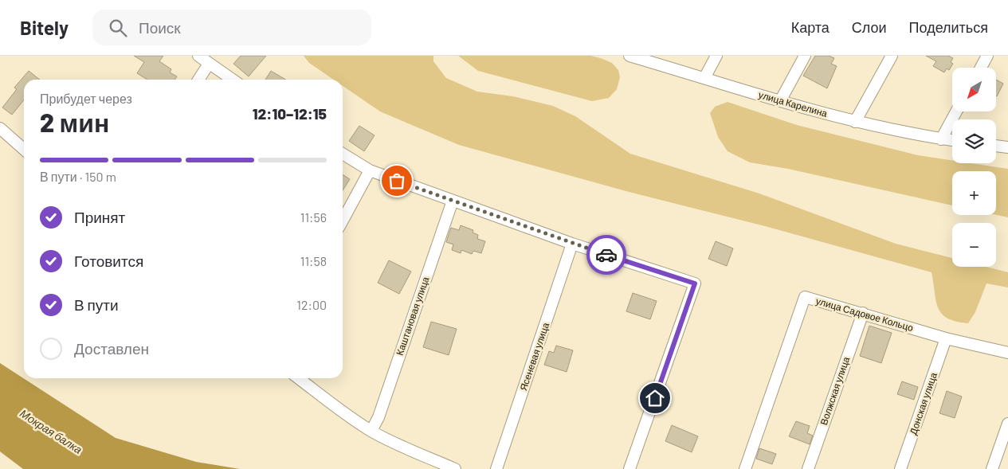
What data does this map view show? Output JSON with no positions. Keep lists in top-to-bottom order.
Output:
{
  "streets": {
    "street": [
      "улица Карелина",
      "улица Садовое Кольцо",
      "Каштановая улица",
      "Ясеневая улица",
      "Волжская улица",
      "Донская улица"
    ]
  },
  "crossings": [
    ["улица Садовое Кольцо", "Волжская улица"],
    ["улица Садовое Кольцо", "Донская улица"]
  ],
  "water": ["Мокрая балка"],
  "north": "bottom left",
  "page": {
    "header": "Bitely",
    "search": "Поиск",
    "nav": ["Карта", "Слои", "Поделиться"],
    "map_buttons": ["+", "−"],
    "heading": ["2 мин", "Прибудет через", "12:10–12:15"],
    "bar": "В пути · 150 m",
    "list": [
      ["Принят", "11:56"],
      ["Готовится", "11:58"],
      ["В пути", "12:00"],
      "Доставлен"
    ]
  }
}
